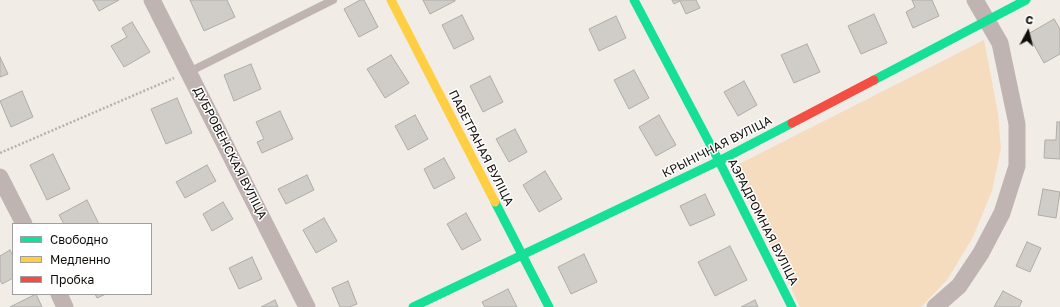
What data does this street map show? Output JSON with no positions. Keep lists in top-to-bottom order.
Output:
{
  "streets": {
    "street": [
      "КРЫНІЧНАЯ ВУЛІЦА",
      "ПАВЕТРАНАЯ ВУЛІЦА",
      "ДУБРОВЕНСКАЯ ВУЛІЦА",
      "АЭРАДРОМНАЯ ВУЛІЦА"
    ]
  },
  "crossings": [
    ["КРЫНІЧНАЯ ВУЛІЦА", "ПАВЕТРАНАЯ ВУЛІЦА"],
    ["КРЫНІЧНАЯ ВУЛІЦА", "АЭРАДРОМНАЯ ВУЛІЦА"]
  ],
  "legend": ["Свободно", "Медленно", "Пробка"],
  "north": "top"
}
